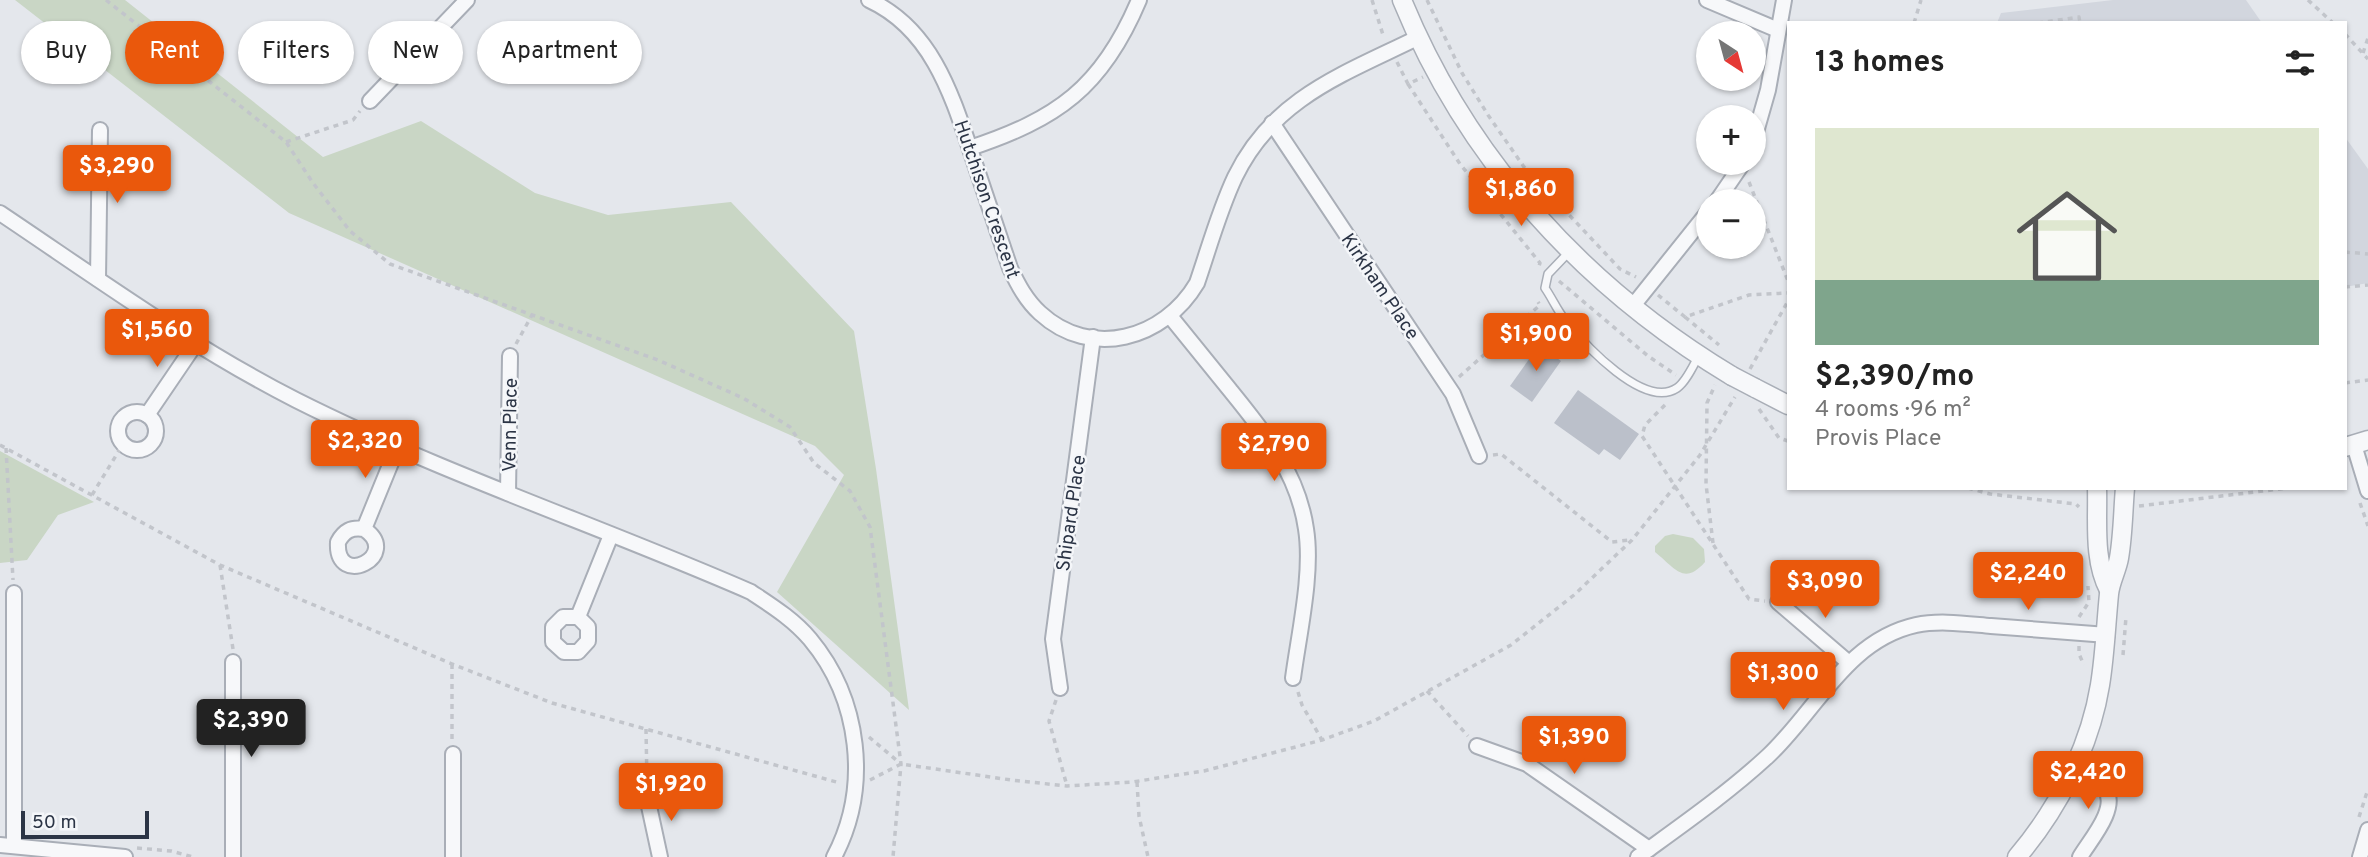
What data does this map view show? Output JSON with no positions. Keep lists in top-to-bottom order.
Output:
{
  "streets": {
    "street": [
      "Hutchison Crescent",
      "Kirkham Place",
      "Venn Place",
      "Shipard Place"
    ]
  },
  "crossings": [
    ["Hutchison Crescent", "Kirkham Place"],
    ["Hutchison Crescent", "Shipard Place"]
  ],
  "scale_bar": "50 m",
  "north": "bottom right",
  "page": {
    "map_buttons": ["+", "−"],
    "chip": [
      "Buy",
      "Rent",
      "Filters",
      "New",
      "Apartment"
    ],
    "heading": "13 homes",
    "list": [
      {
        "name": "$2,390/mo",
        "note": "4 rooms · 96 m² · Provis Place"
      }
    ],
    "price": [
      "$3,290",
      "$1,860",
      "$1,560",
      "$1,900",
      "$2,320",
      "$2,790",
      "$2,240",
      "$3,090",
      "$1,300",
      "$2,390",
      "$1,390",
      "$2,420",
      "$1,920"
    ],
    "scale": "50 m"
  }
}
